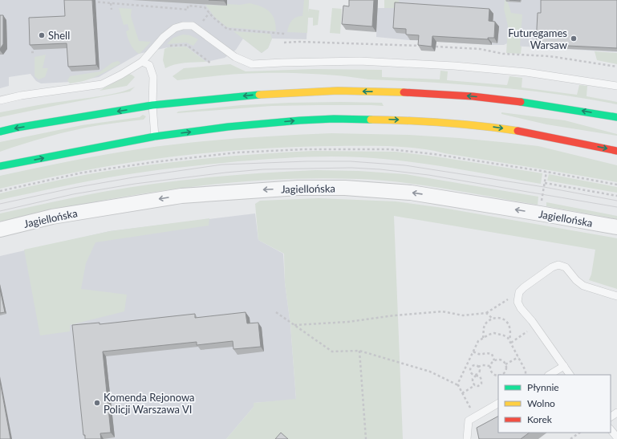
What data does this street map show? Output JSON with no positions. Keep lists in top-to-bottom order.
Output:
{
  "streets": {
    "street": ["Jagiellońska"]
  },
  "one_way": ["Jagiellońska"],
  "places": ["Shell", "Futuregames Warsaw", "Komenda Rejonowa Policji Warszawa VI"],
  "legend": ["Płynnie", "Wolno", "Korek"]
}
